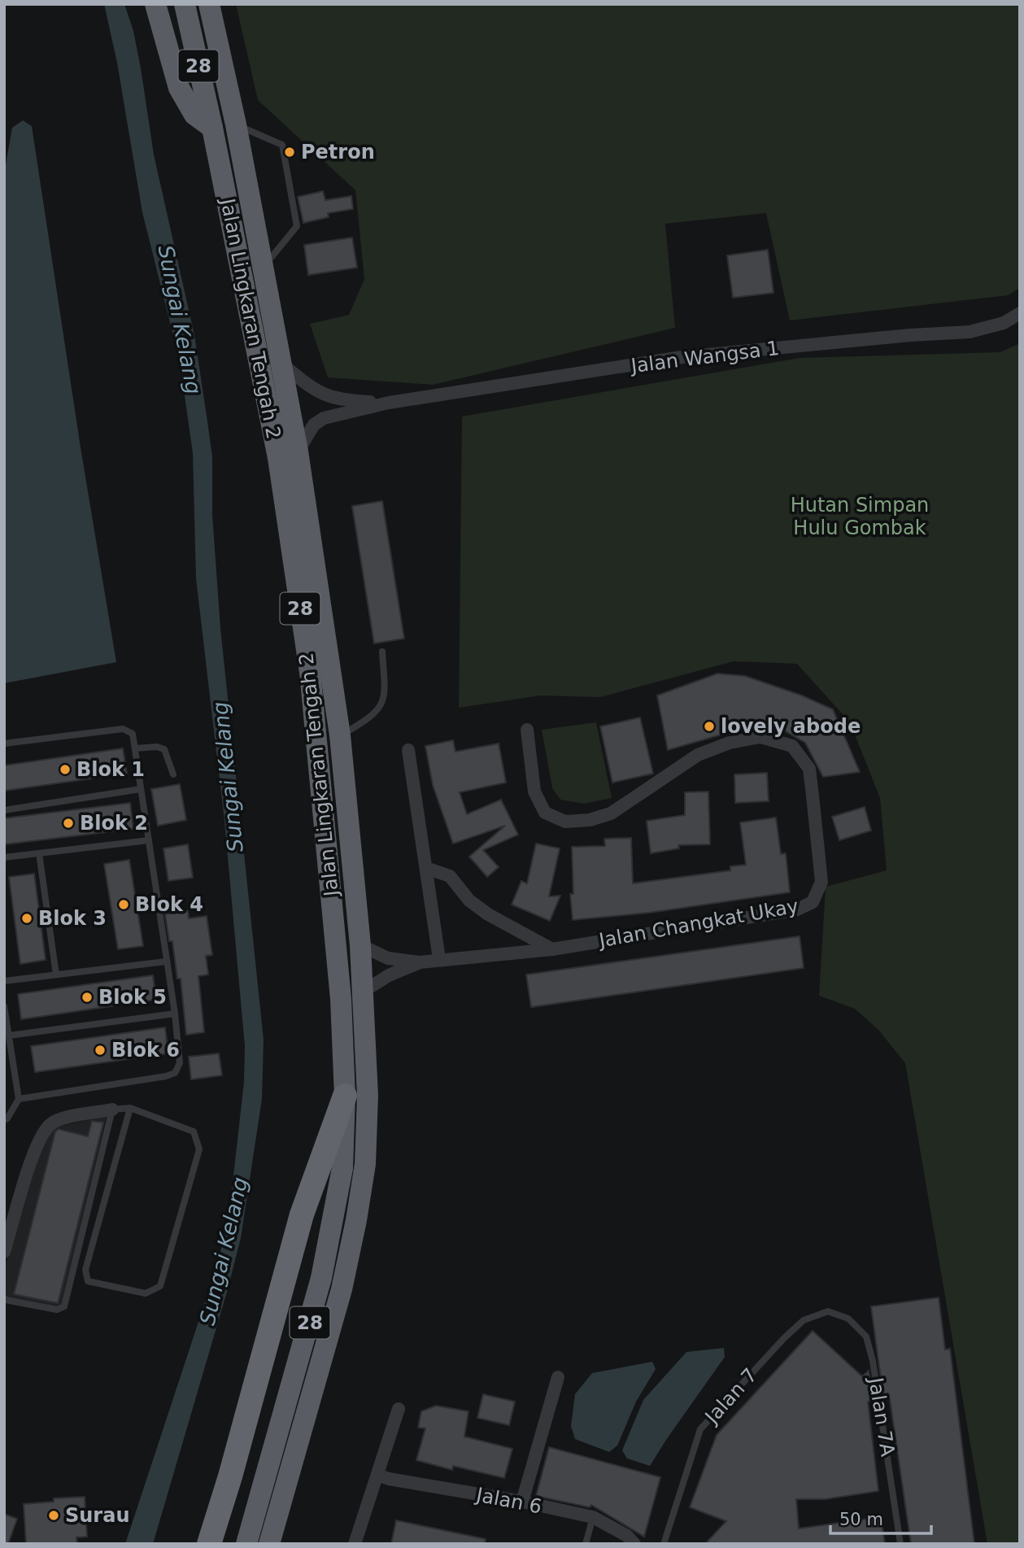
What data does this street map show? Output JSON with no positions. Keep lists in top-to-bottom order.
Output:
{
  "streets": {
    "highway": ["28", "Jalan Lingkaran Tengah 2"],
    "street": ["Jalan Wangsa 1", "Jalan Changkat Ukay", "Jalan 6"],
    "lane": ["Jalan 7", "Jalan 7A"]
  },
  "crossings": [
    ["Jalan Lingkaran Tengah 2", "Jalan Wangsa 1"],
    ["Jalan Lingkaran Tengah 2", "Jalan Changkat Ukay"],
    ["Jalan 7", "Jalan 7A"]
  ],
  "water": ["Sungai Kelang"],
  "parks": ["Hutan Simpan Hulu Gombak"],
  "places": [
    "Petron",
    "lovely abode",
    "Blok 1",
    "Blok 2",
    "Blok 4",
    "Blok 3",
    "Blok 5",
    "Blok 6",
    "Surau"
  ],
  "scale_bar": "50 m"
}
